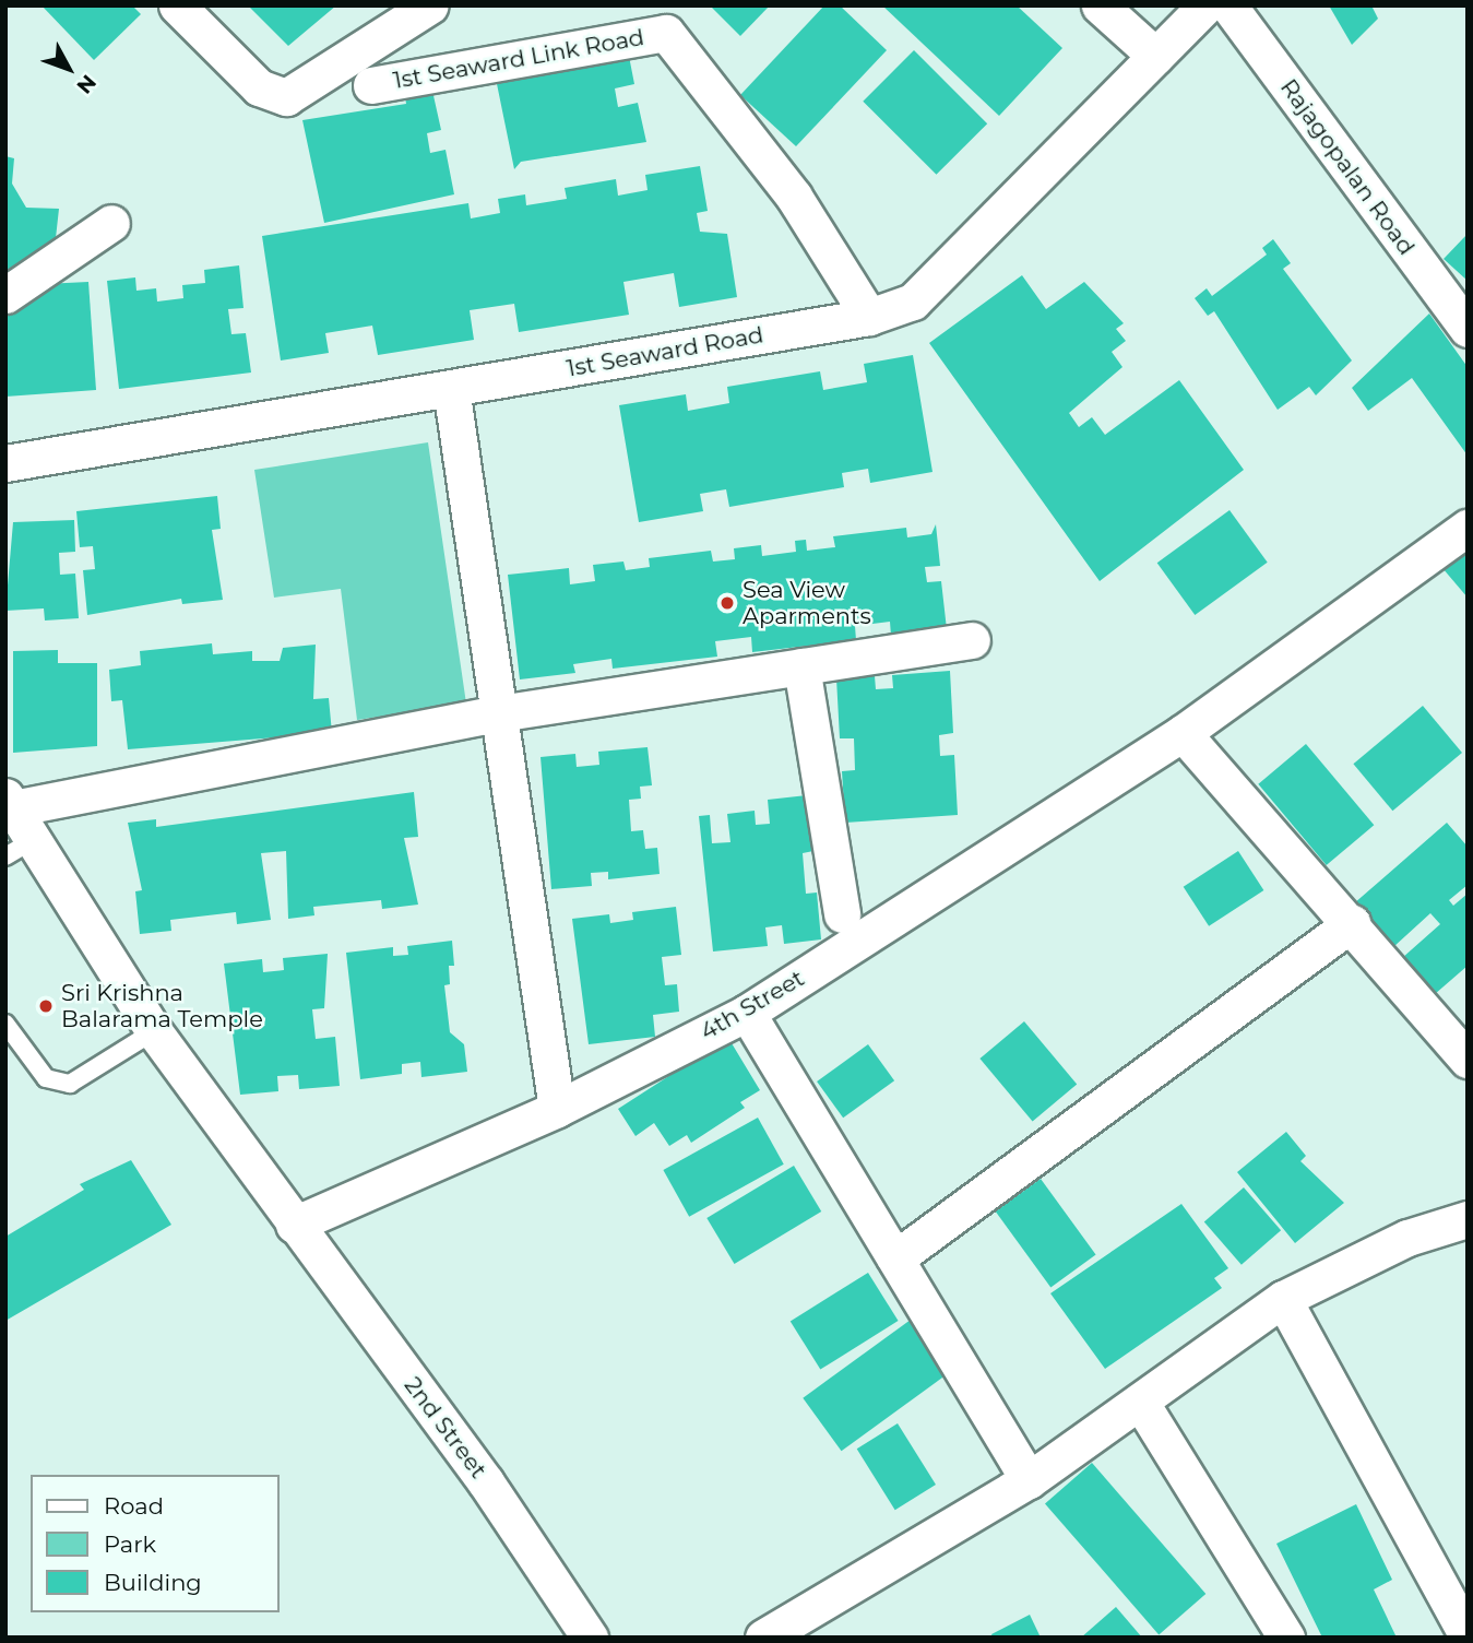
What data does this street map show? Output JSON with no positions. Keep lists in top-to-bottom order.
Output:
{
  "streets": {
    "street": [
      "1st Seaward Link Road",
      "Rajagopalan Road",
      "1st Seaward Road",
      "4th Street",
      "2nd Street"
    ]
  },
  "crossings": [
    ["1st Seaward Link Road", "1st Seaward Road"],
    ["4th Street", "2nd Street"]
  ],
  "places": ["Sea View Aparments", "Sri Krishna Balarama Temple"],
  "legend": ["Road", "Park", "Building"],
  "north": "bottom right"
}
